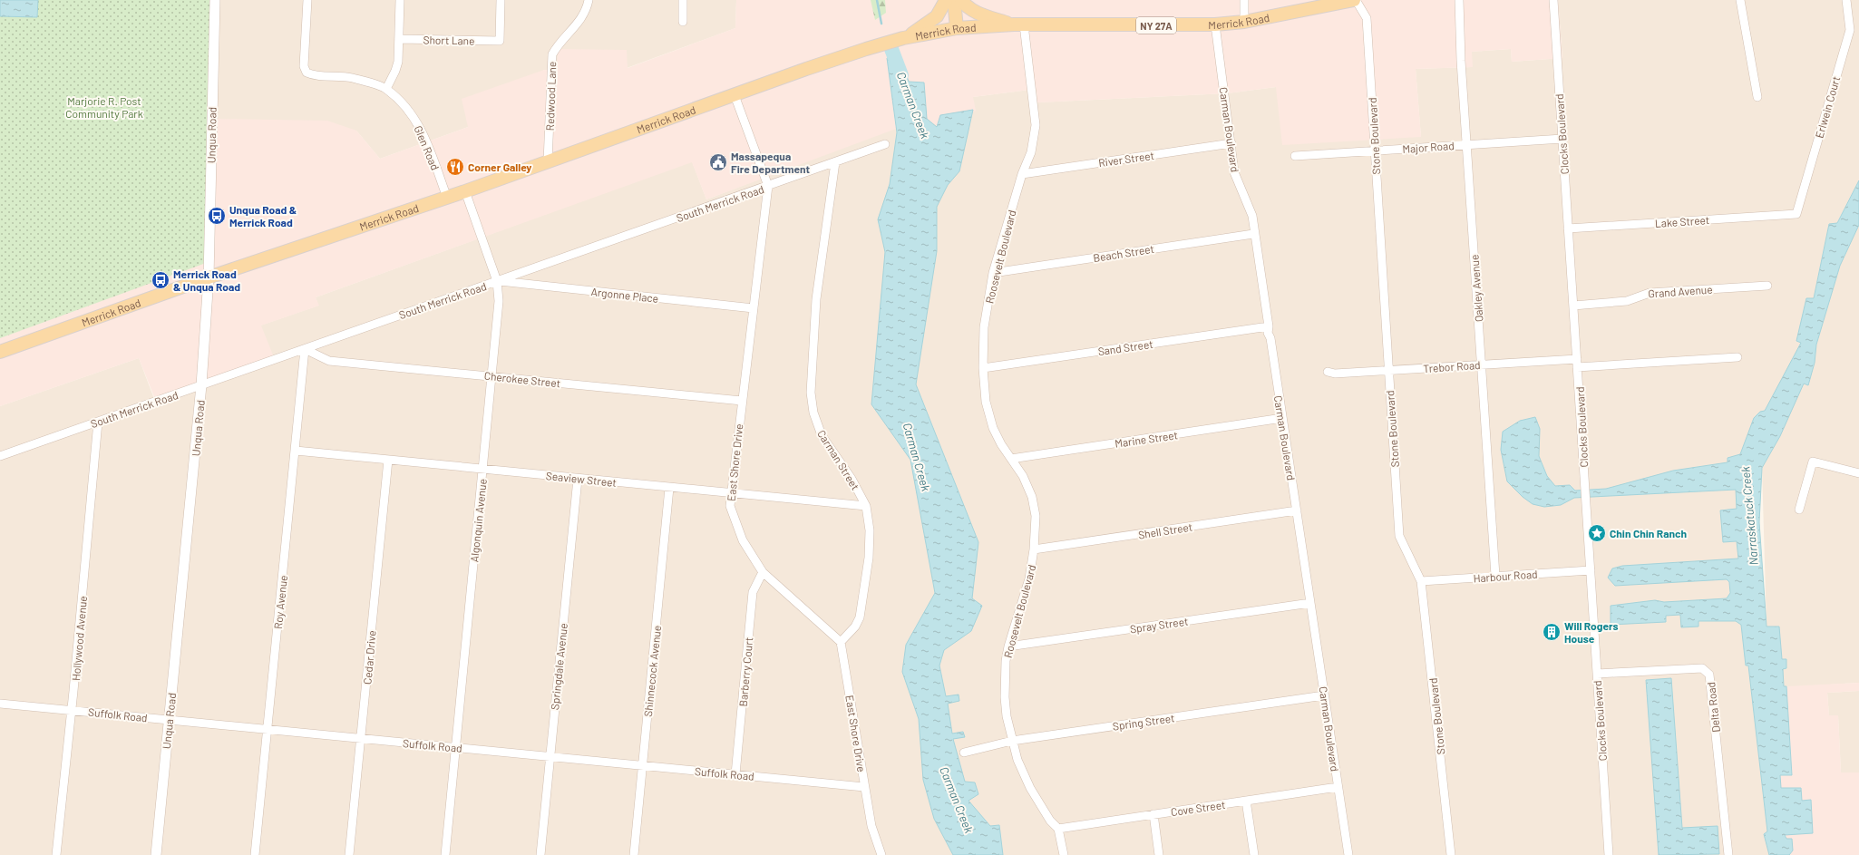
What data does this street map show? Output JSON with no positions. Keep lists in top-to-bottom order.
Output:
{
  "streets": {
    "main road": ["Merrick Road", "NY 27A"],
    "street": [
      "Short Lane",
      "Redwood Lane",
      "Erlwein Court",
      "Carman Boulevard",
      "Clocks Boulevard",
      "Unqua Road",
      "Stone Boulevard",
      "Major Road",
      "Glen Road",
      "River Street",
      "South Merrick Road",
      "Lake Street",
      "Beach Street",
      "Roosevelt Boulevard",
      "Oakley Avenue",
      "Grand Avenue",
      "Argonne Place",
      "Sand Street",
      "Trebor Road",
      "Cherokee Street",
      "Marine Street",
      "Carman Street",
      "East Shore Drive",
      "Seaview Street",
      "Algonquin Avenue",
      "Shell Street",
      "Harbour Road",
      "Roy Avenue",
      "Spray Street",
      "Hollywood Avenue",
      "Cedar Drive",
      "Springdale Avenue",
      "Shinnecock Avenue",
      "Barberry Court",
      "Delta Road",
      "Suffolk Road",
      "Spring Street",
      "Cove Street"
    ]
  },
  "crossings": [
    ["Merrick Road", "Redwood Lane"],
    ["Merrick Road", "Carman Boulevard"],
    ["Merrick Road", "Unqua Road"],
    ["Merrick Road", "Stone Boulevard"],
    ["Merrick Road", "Glen Road"],
    ["Merrick Road", "Roosevelt Boulevard"],
    ["Merrick Road", "East Shore Drive"],
    ["Merrick Road", "Algonquin Avenue"],
    ["Erlwein Court", "Lake Street"],
    ["Carman Boulevard", "River Street"],
    ["Carman Boulevard", "Beach Street"],
    ["Carman Boulevard", "Sand Street"],
    ["Carman Boulevard", "Marine Street"],
    ["Carman Boulevard", "Shell Street"],
    ["Carman Boulevard", "Spray Street"],
    ["Carman Boulevard", "Spring Street"],
    ["Carman Boulevard", "Cove Street"],
    ["Clocks Boulevard", "Major Road"],
    ["Clocks Boulevard", "Lake Street"],
    ["Clocks Boulevard", "Grand Avenue"],
    ["Clocks Boulevard", "Trebor Road"],
    ["Clocks Boulevard", "Harbour Road"],
    ["Clocks Boulevard", "Delta Road"],
    ["Unqua Road", "South Merrick Road"],
    ["Unqua Road", "Suffolk Road"],
    ["Stone Boulevard", "Major Road"],
    ["Stone Boulevard", "Trebor Road"],
    ["Stone Boulevard", "Harbour Road"],
    ["Major Road", "Oakley Avenue"],
    ["River Street", "Roosevelt Boulevard"],
    ["South Merrick Road", "Argonne Place"],
    ["South Merrick Road", "Cherokee Street"],
    ["South Merrick Road", "Carman Street"],
    ["South Merrick Road", "East Shore Drive"],
    ["South Merrick Road", "Algonquin Avenue"],
    ["South Merrick Road", "Roy Avenue"],
    ["South Merrick Road", "Hollywood Avenue"],
    ["Beach Street", "Roosevelt Boulevard"],
    ["Roosevelt Boulevard", "Sand Street"],
    ["Roosevelt Boulevard", "Marine Street"],
    ["Roosevelt Boulevard", "Shell Street"],
    ["Roosevelt Boulevard", "Spray Street"],
    ["Roosevelt Boulevard", "Spring Street"],
    ["Roosevelt Boulevard", "Cove Street"],
    ["Oakley Avenue", "Trebor Road"],
    ["Oakley Avenue", "Harbour Road"],
    ["Argonne Place", "East Shore Drive"],
    ["Argonne Place", "Algonquin Avenue"],
    ["Cherokee Street", "East Shore Drive"],
    ["Cherokee Street", "Algonquin Avenue"],
    ["Cherokee Street", "Roy Avenue"],
    ["Carman Street", "East Shore Drive"],
    ["Carman Street", "Seaview Street"],
    ["East Shore Drive", "Seaview Street"],
    ["East Shore Drive", "Barberry Court"],
    ["East Shore Drive", "Suffolk Road"],
    ["Seaview Street", "Algonquin Avenue"],
    ["Seaview Street", "Roy Avenue"],
    ["Seaview Street", "Cedar Drive"],
    ["Seaview Street", "Springdale Avenue"],
    ["Seaview Street", "Shinnecock Avenue"],
    ["Algonquin Avenue", "Suffolk Road"],
    ["Roy Avenue", "Suffolk Road"],
    ["Hollywood Avenue", "Suffolk Road"],
    ["Cedar Drive", "Suffolk Road"],
    ["Springdale Avenue", "Suffolk Road"],
    ["Shinnecock Avenue", "Suffolk Road"],
    ["Barberry Court", "Suffolk Road"]
  ],
  "water": ["Carman Creek", "Narraskatuck Creek"],
  "parks": ["Marjorie R. Post Community Park"],
  "places": {
    "public building": ["Massapequa Fire Department"],
    "restaurant": ["Corner Galley"],
    "bus stop": ["Unqua Road & Merrick Road", "Merrick Road & Unqua Road"],
    "place": ["Chin Chin Ranch"],
    "building": ["Will Rogers House"]
  }
}
